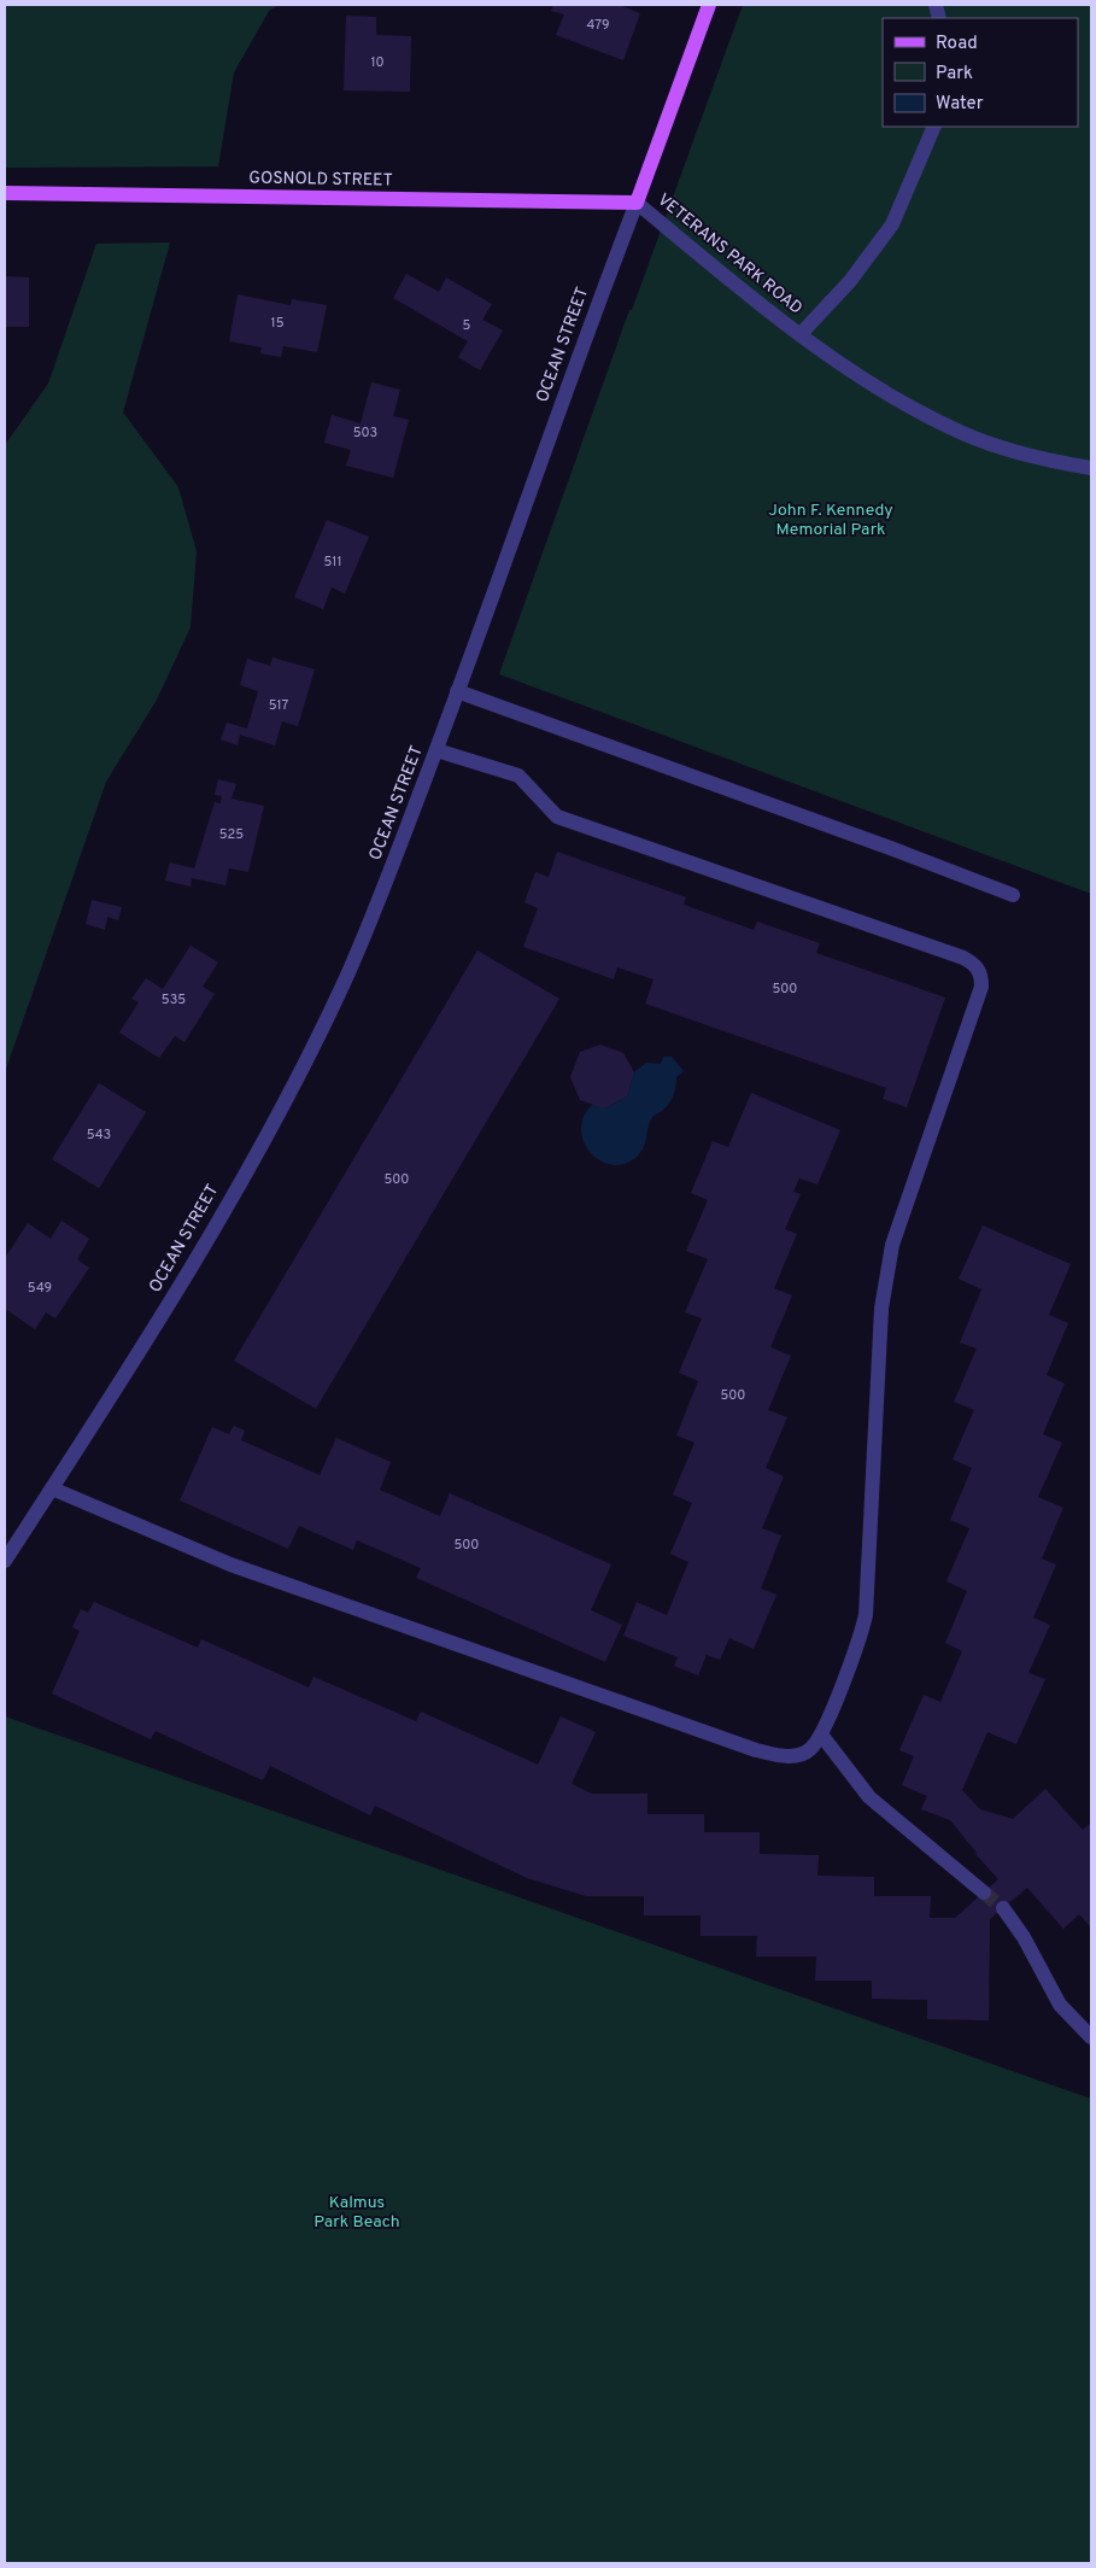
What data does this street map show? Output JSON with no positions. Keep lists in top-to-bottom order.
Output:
{
  "streets": {
    "main road": ["GOSNOLD STREET", "OCEAN STREET"],
    "street": ["VETERANS PARK ROAD"]
  },
  "crossings": [
    ["GOSNOLD STREET", "VETERANS PARK ROAD"],
    ["GOSNOLD STREET", "OCEAN STREET"],
    ["VETERANS PARK ROAD", "OCEAN STREET"]
  ],
  "parks": ["John F. Kennedy Memorial Park", "Kalmus Park Beach"],
  "house_numbers": [
    "479",
    "10",
    "15",
    "5",
    "503",
    "511",
    "517",
    "525",
    "500",
    "535",
    "543",
    "500",
    "549",
    "500",
    "500"
  ],
  "legend": ["Road", "Park", "Water"]
}
